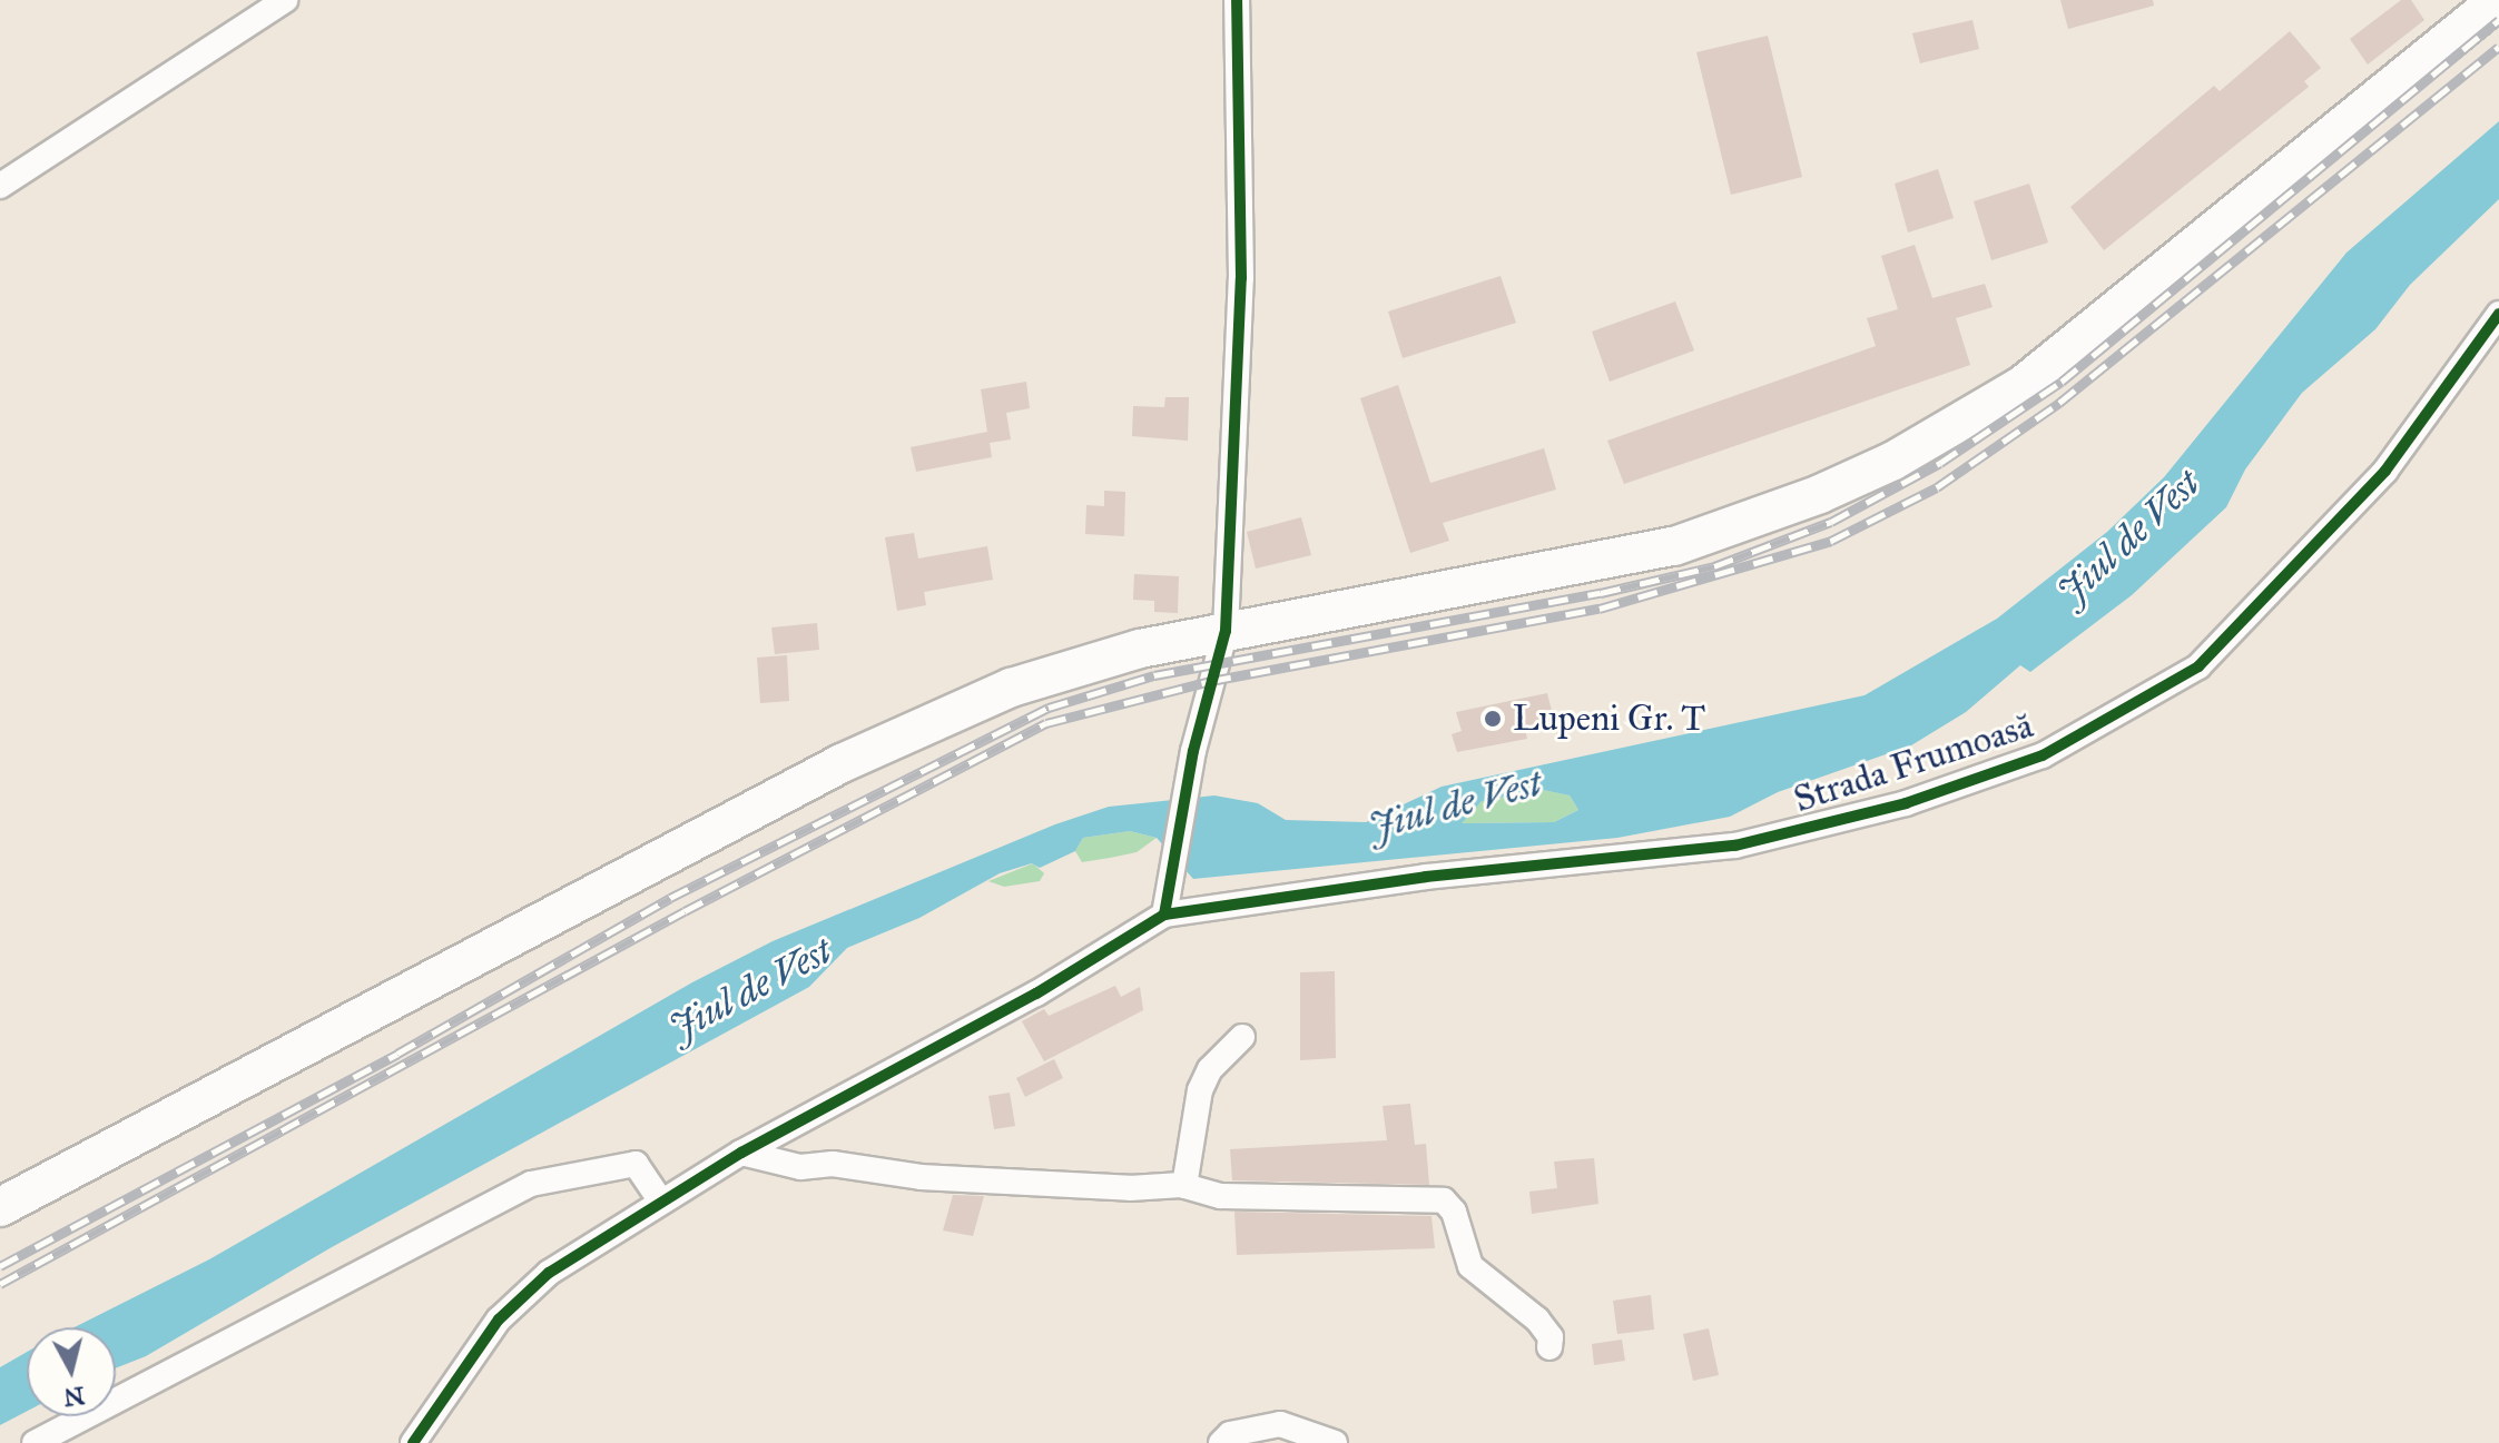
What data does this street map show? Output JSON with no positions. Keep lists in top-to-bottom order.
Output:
{
  "streets": {
    "street": ["Strada Frumoasă"]
  },
  "water": ["Jiul de Vest"],
  "places": ["Lupeni Gr. T"],
  "north": "bottom"
}
